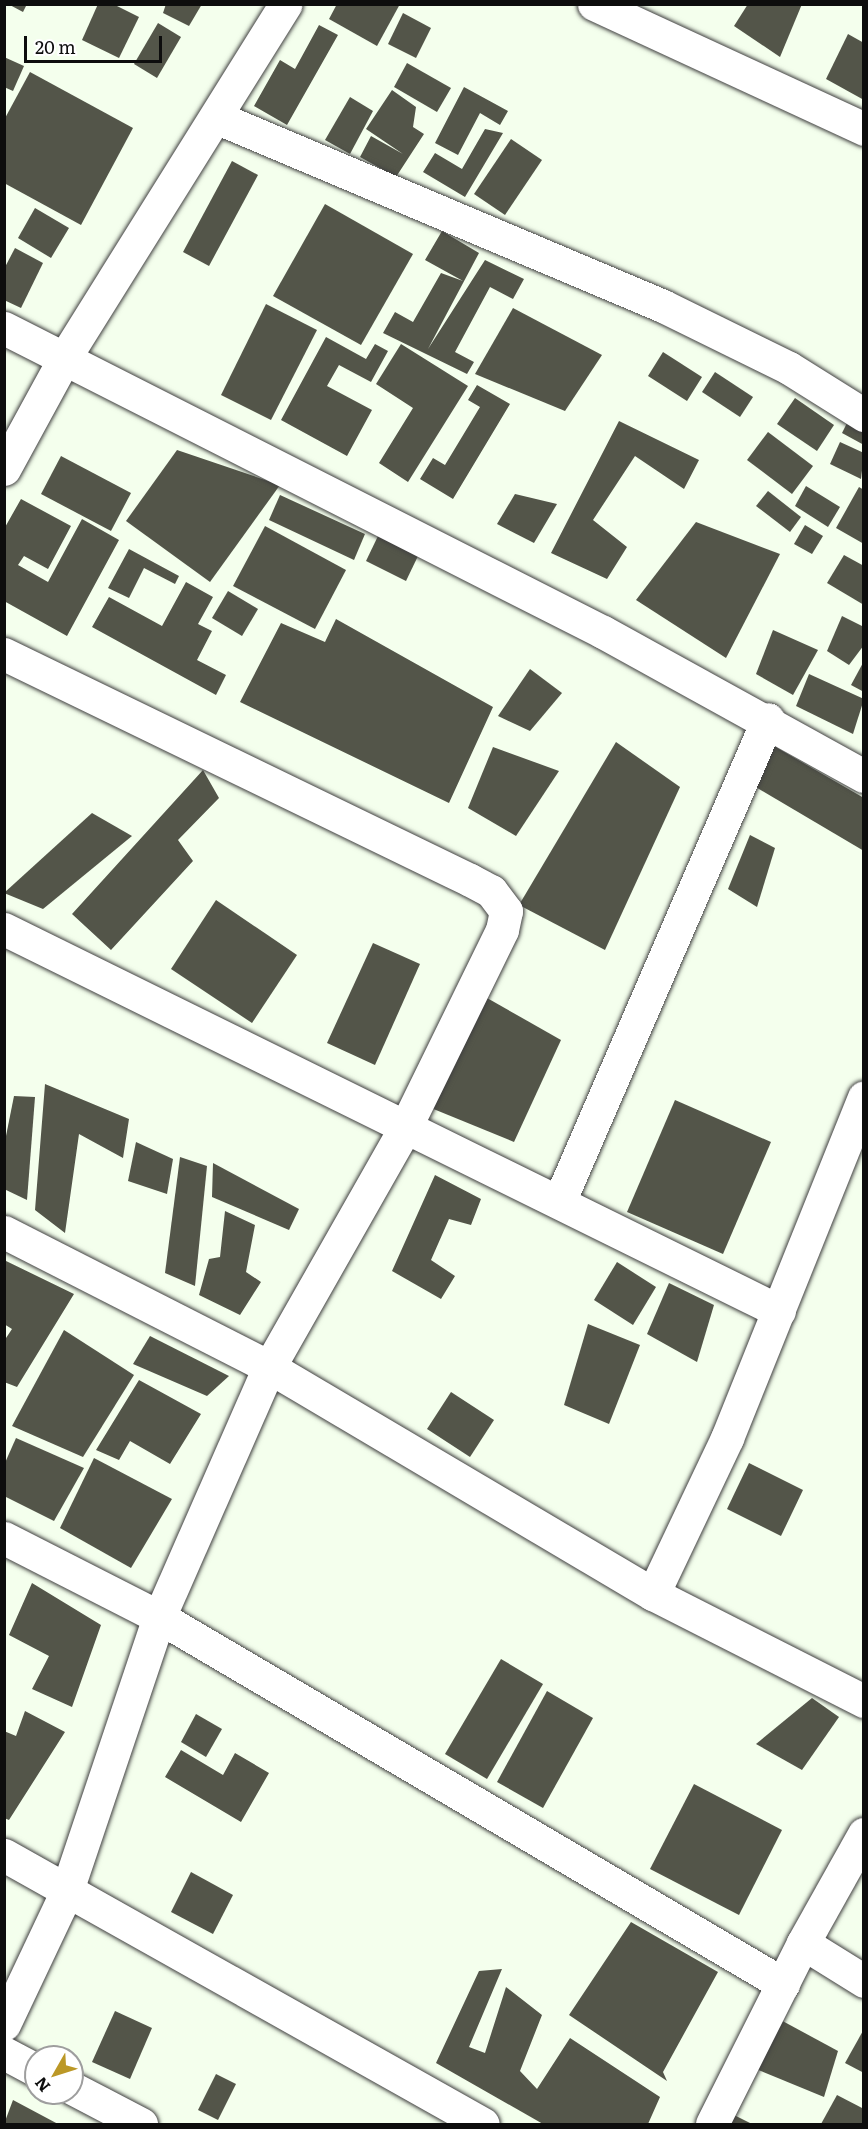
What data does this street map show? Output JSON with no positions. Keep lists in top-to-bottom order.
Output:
{
  "scale_bar": "20 m",
  "north": "bottom left"
}
